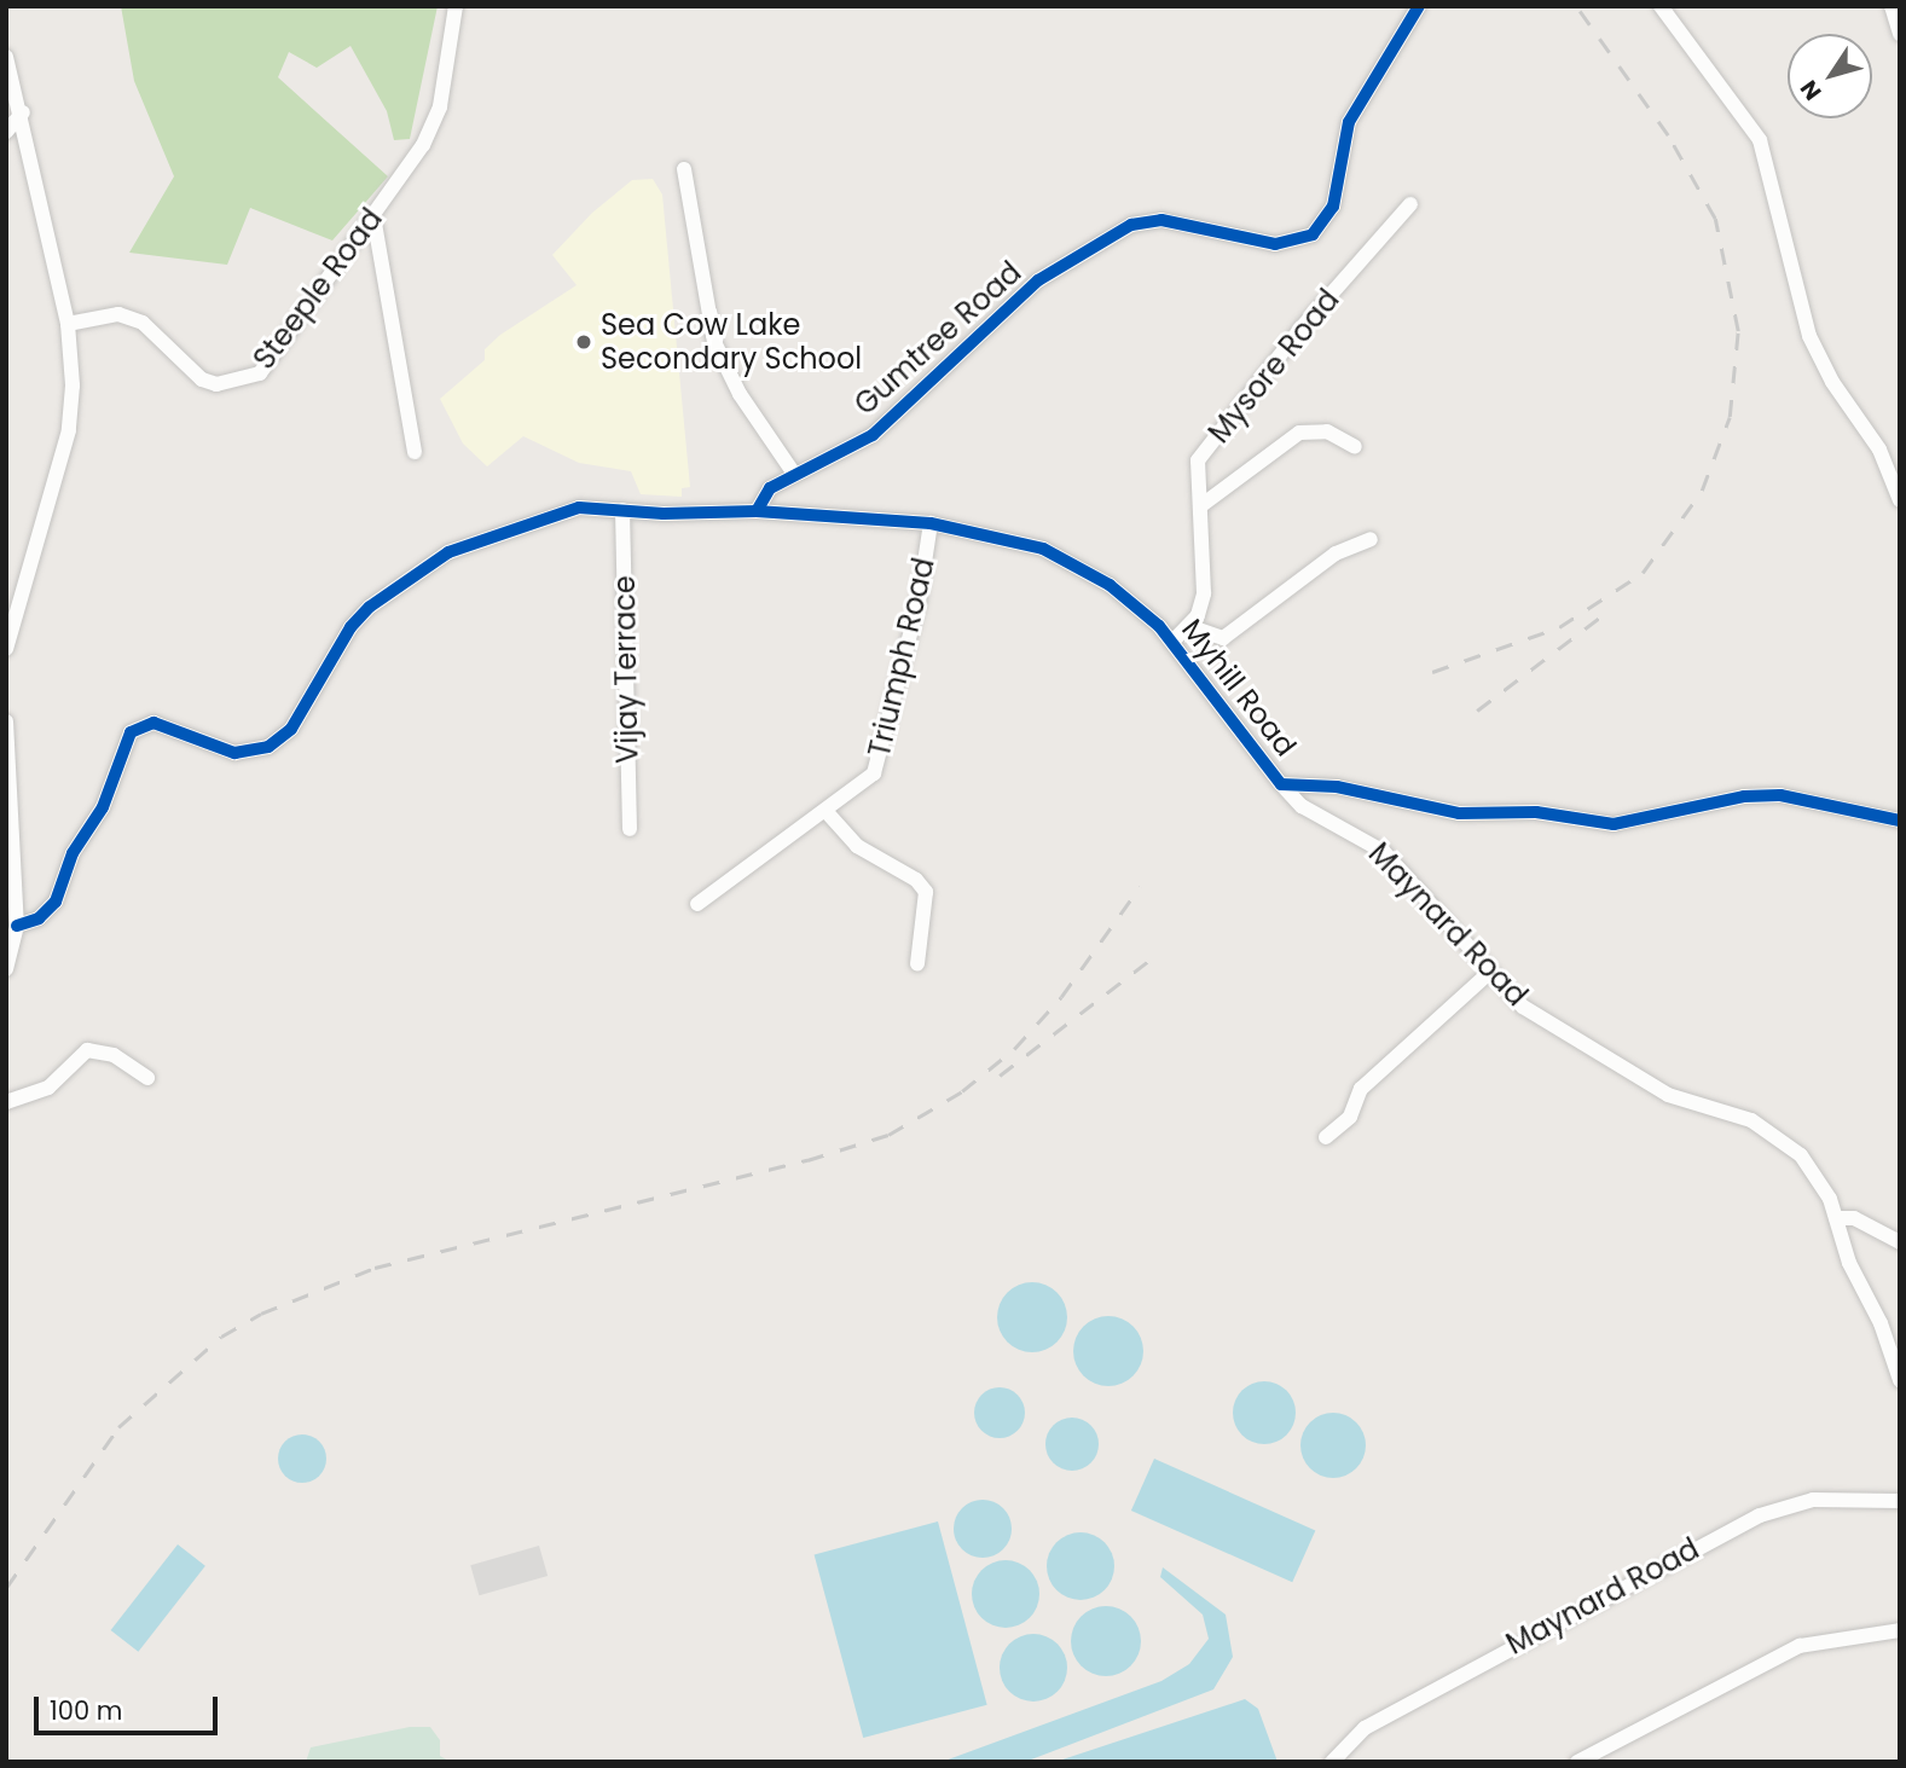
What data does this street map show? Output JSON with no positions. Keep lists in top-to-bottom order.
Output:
{
  "streets": {
    "street": [
      "Steeple Road",
      "Gumtree Road",
      "Mysore Road",
      "Triumph Road",
      "Vijay Terrace",
      "Myhill Road",
      "Maynard Road"
    ]
  },
  "crossings": [
    ["Gumtree Road", "Myhill Road"],
    ["Mysore Road", "Myhill Road"],
    ["Triumph Road", "Myhill Road"],
    ["Myhill Road", "Maynard Road"]
  ],
  "places": ["Sea Cow Lake Secondary School"],
  "scale_bar": "100 m",
  "north": "bottom left"
}
